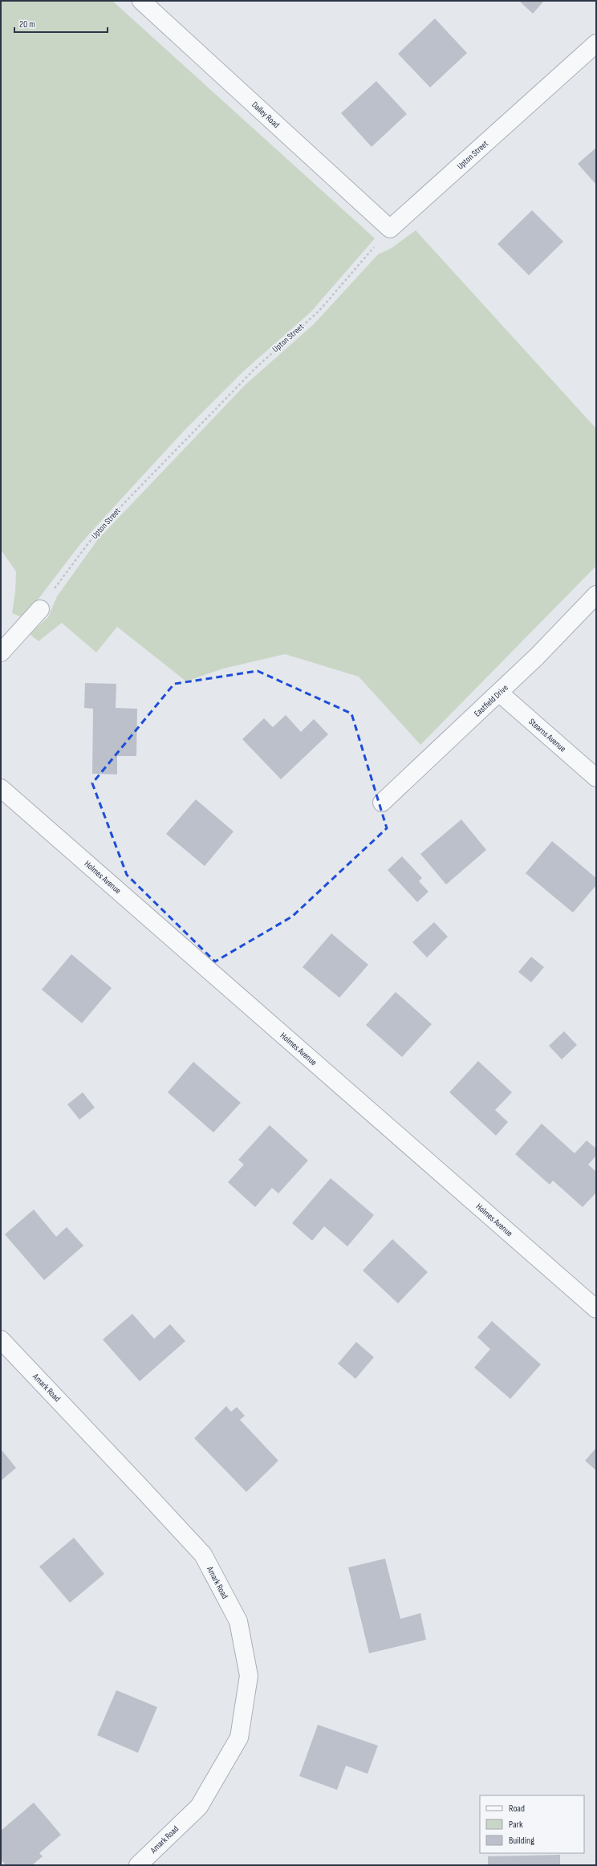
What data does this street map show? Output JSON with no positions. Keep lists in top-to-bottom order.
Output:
{
  "streets": {
    "street": [
      "Dailey Road",
      "Upton Street",
      "Eastfield Drive",
      "Stearns Avenue",
      "Holmes Avenue",
      "Amark Road"
    ]
  },
  "crossings": [
    ["Dailey Road", "Upton Street"],
    ["Eastfield Drive", "Stearns Avenue"]
  ],
  "legend": ["Road", "Park", "Building"],
  "scale_bar": "20 m"
}
